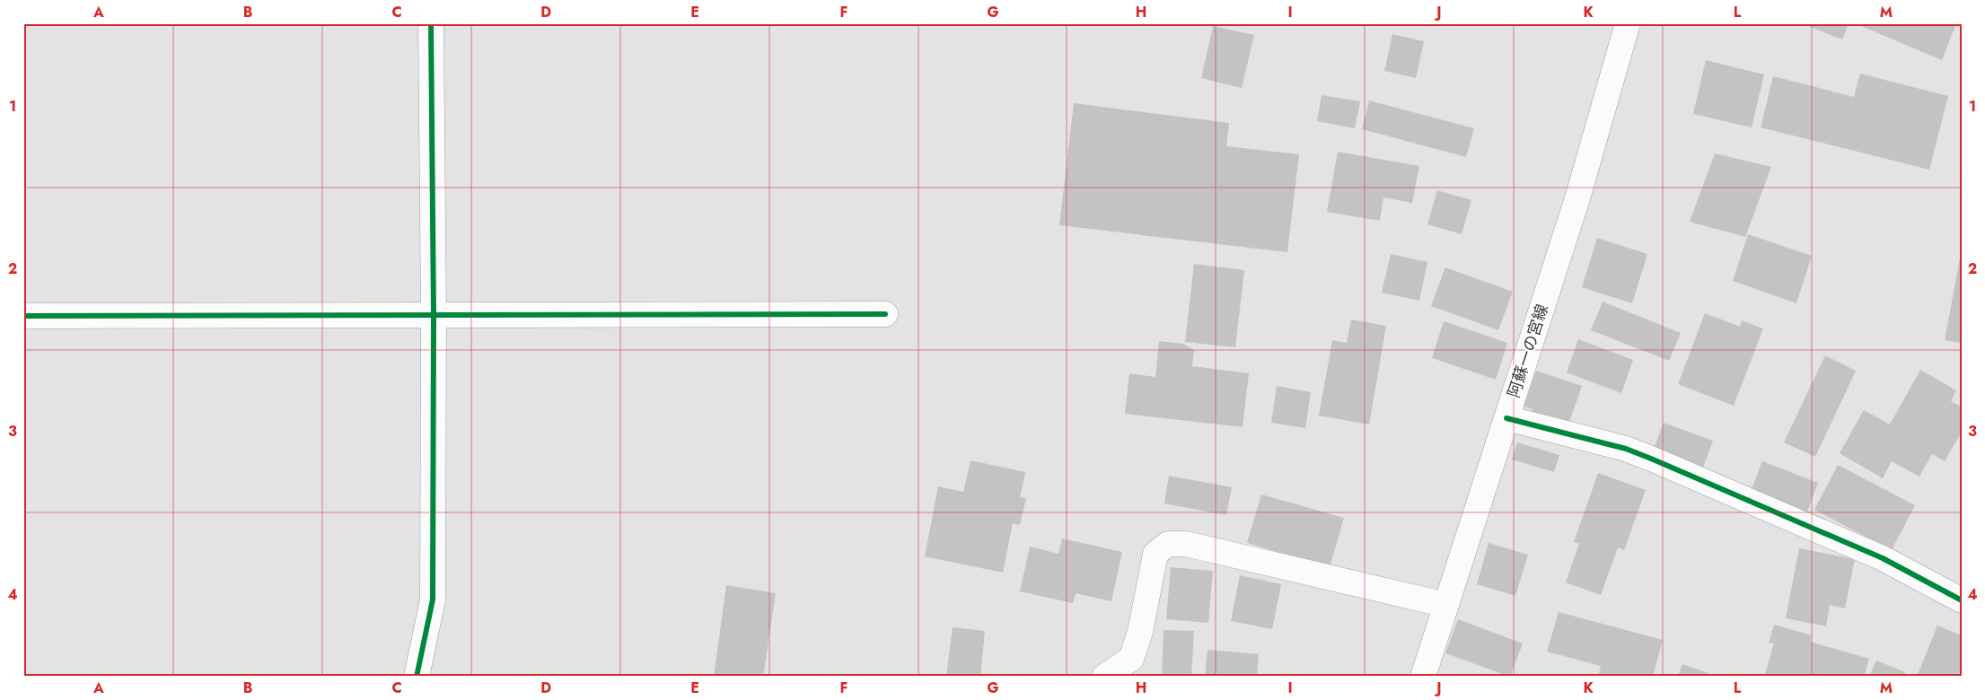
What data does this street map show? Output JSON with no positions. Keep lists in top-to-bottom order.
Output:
{
  "streets": {
    "street": ["阿蘇一の宮線"]
  },
  "grid": {
    "columns": [
      "A",
      "B",
      "C",
      "D",
      "E",
      "F",
      "G",
      "H",
      "I",
      "J",
      "K",
      "L",
      "M"
    ],
    "rows": [
      "1",
      "2",
      "3",
      "4"
    ]
  }
}
